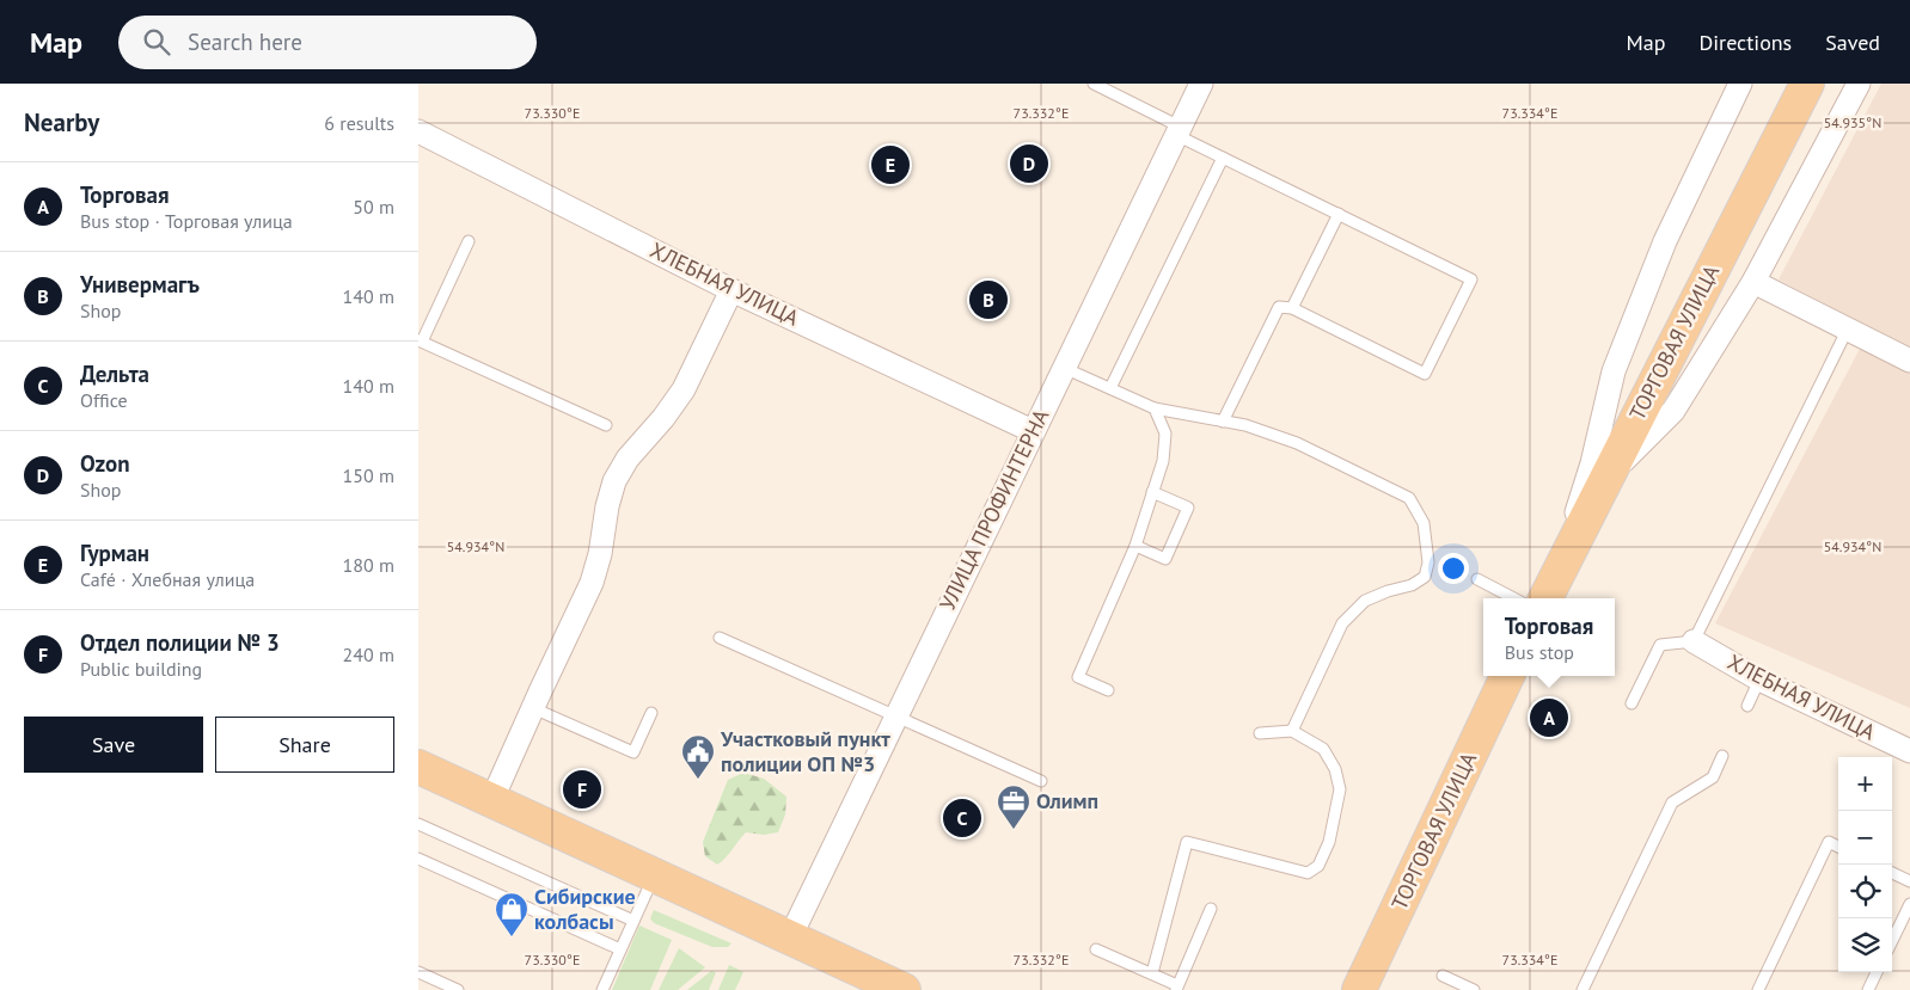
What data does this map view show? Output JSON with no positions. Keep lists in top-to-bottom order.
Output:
{
  "streets": {
    "main road": ["ТОРГОВАЯ УЛИЦА"],
    "street": ["ХЛЕБНАЯ УЛИЦА", "УЛИЦА ПРОФИНТЕРНА"]
  },
  "crossings": [
    ["ХЛЕБНАЯ УЛИЦА", "УЛИЦА ПРОФИНТЕРНА"]
  ],
  "places": {
    "public building": ["Участковый пункт полиции ОП №3"],
    "office": ["Олимп"],
    "shop": ["Сибирские колбасы"]
  },
  "page": {
    "header": "Map",
    "search": "Search here",
    "nav": ["Map", "Directions", "Saved"],
    "heading": ["Nearby", "6 results"],
    "pins": [
      "D",
      "E",
      "B",
      "A",
      "F",
      "C"
    ],
    "list": [
      {
        "mark": "A",
        "name": "Торговая",
        "note": "Bus stop · Торговая улица",
        "value": "50 m"
      },
      {
        "mark": "B",
        "name": "Универмагъ",
        "note": "Shop",
        "value": "140 m"
      },
      {
        "mark": "C",
        "name": "Дельта",
        "note": "Office",
        "value": "140 m"
      },
      {
        "mark": "D",
        "name": "Ozon",
        "note": "Shop",
        "value": "150 m"
      },
      {
        "mark": "E",
        "name": "Гурман",
        "note": "Café · Хлебная улица",
        "value": "180 m"
      },
      {
        "mark": "F",
        "name": "Отдел полиции № 3",
        "note": "Public building",
        "value": "240 m"
      }
    ],
    "popup": ["Торговая", "Bus stop"],
    "buttons": ["Save", "Share"],
    "map_buttons": ["+", "−"]
  },
  "coordinates": [
    "73.330°E",
    "73.332°E",
    "73.334°E",
    "54.935°N",
    "54.934°N"
  ]
}
